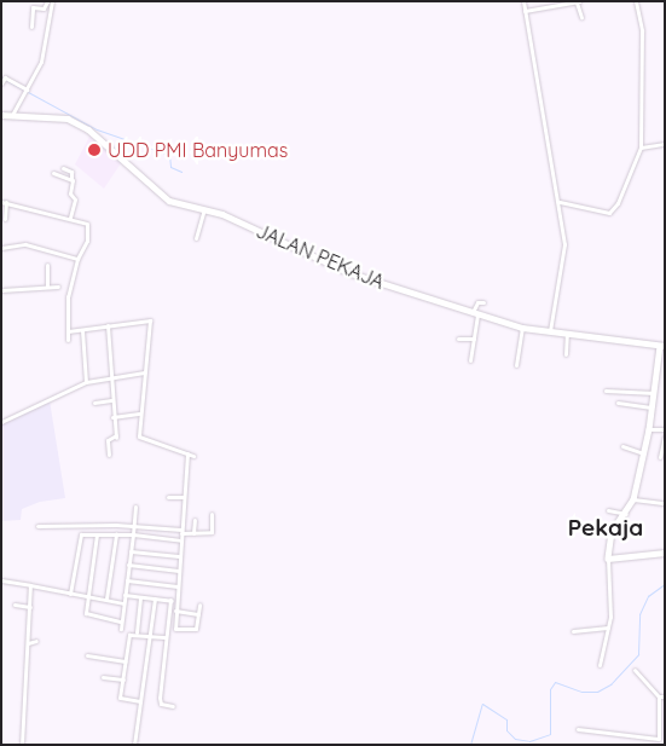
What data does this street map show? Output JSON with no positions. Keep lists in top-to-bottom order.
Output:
{
  "streets": {
    "street": ["JALAN PEKAJA"]
  },
  "districts": ["Pekaja"],
  "places": ["UDD PMI Banyumas"]
}
